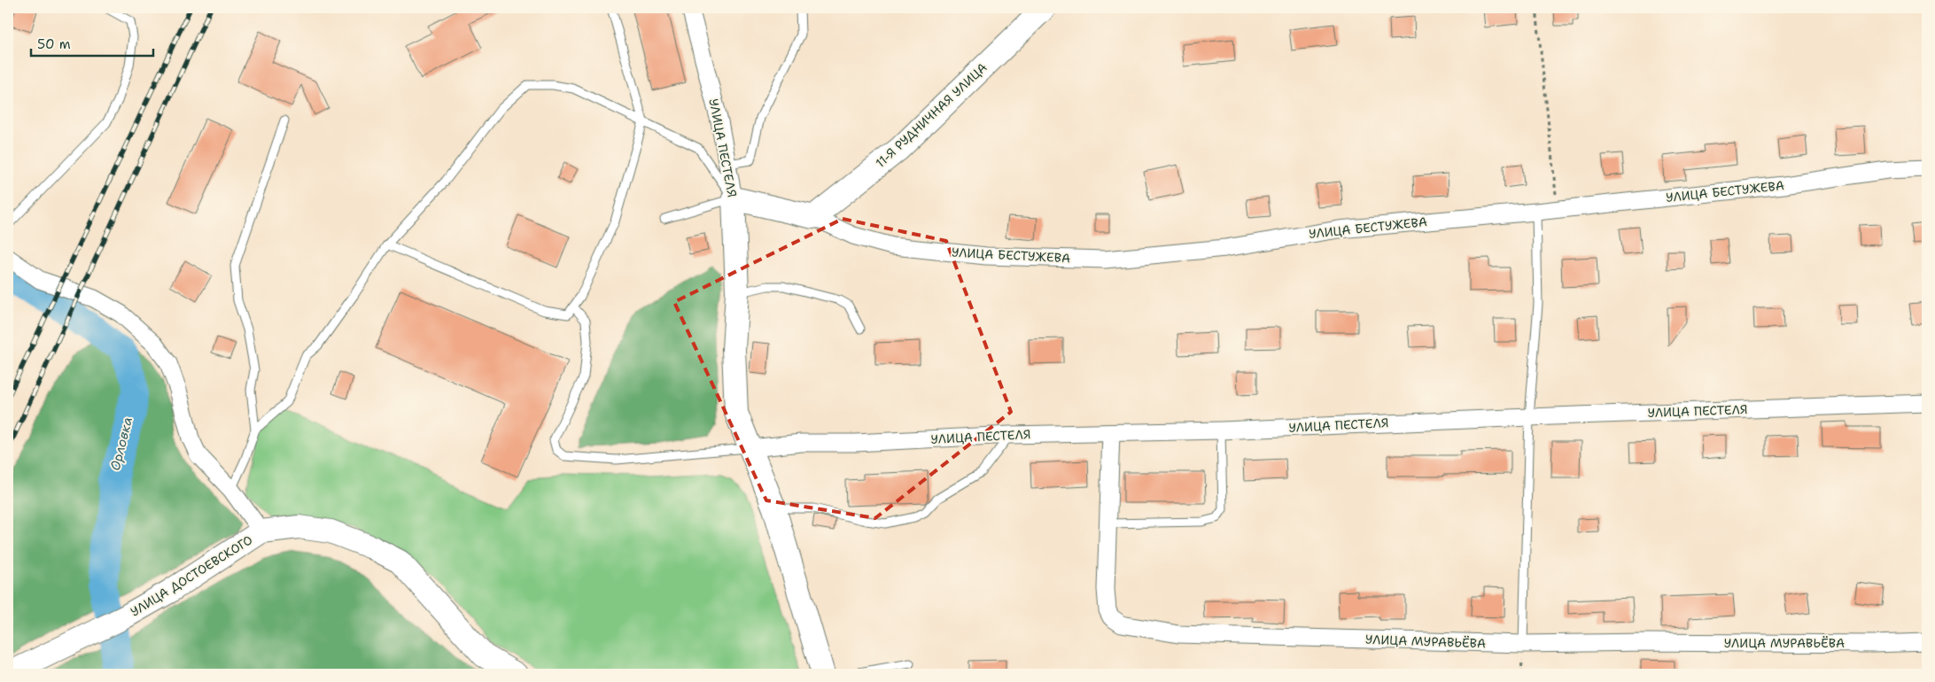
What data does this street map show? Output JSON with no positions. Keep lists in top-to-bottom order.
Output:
{
  "streets": {
    "main road": ["11-Я РУДНИЧНАЯ УЛИЦА", "УЛИЦА ПЕСТЕЛЯ", "УЛИЦА ДОСТОЕВСКОГО"],
    "street": ["УЛИЦА БЕСТУЖЕВА", "УЛИЦА МУРАВЬЁВА"]
  },
  "crossings": [
    ["11-Я РУДНИЧНАЯ УЛИЦА", "УЛИЦА БЕСТУЖЕВА"],
    ["УЛИЦА ПЕСТЕЛЯ", "УЛИЦА МУРАВЬЁВА"]
  ],
  "water": ["Орловка"],
  "scale_bar": "50 m"
}
